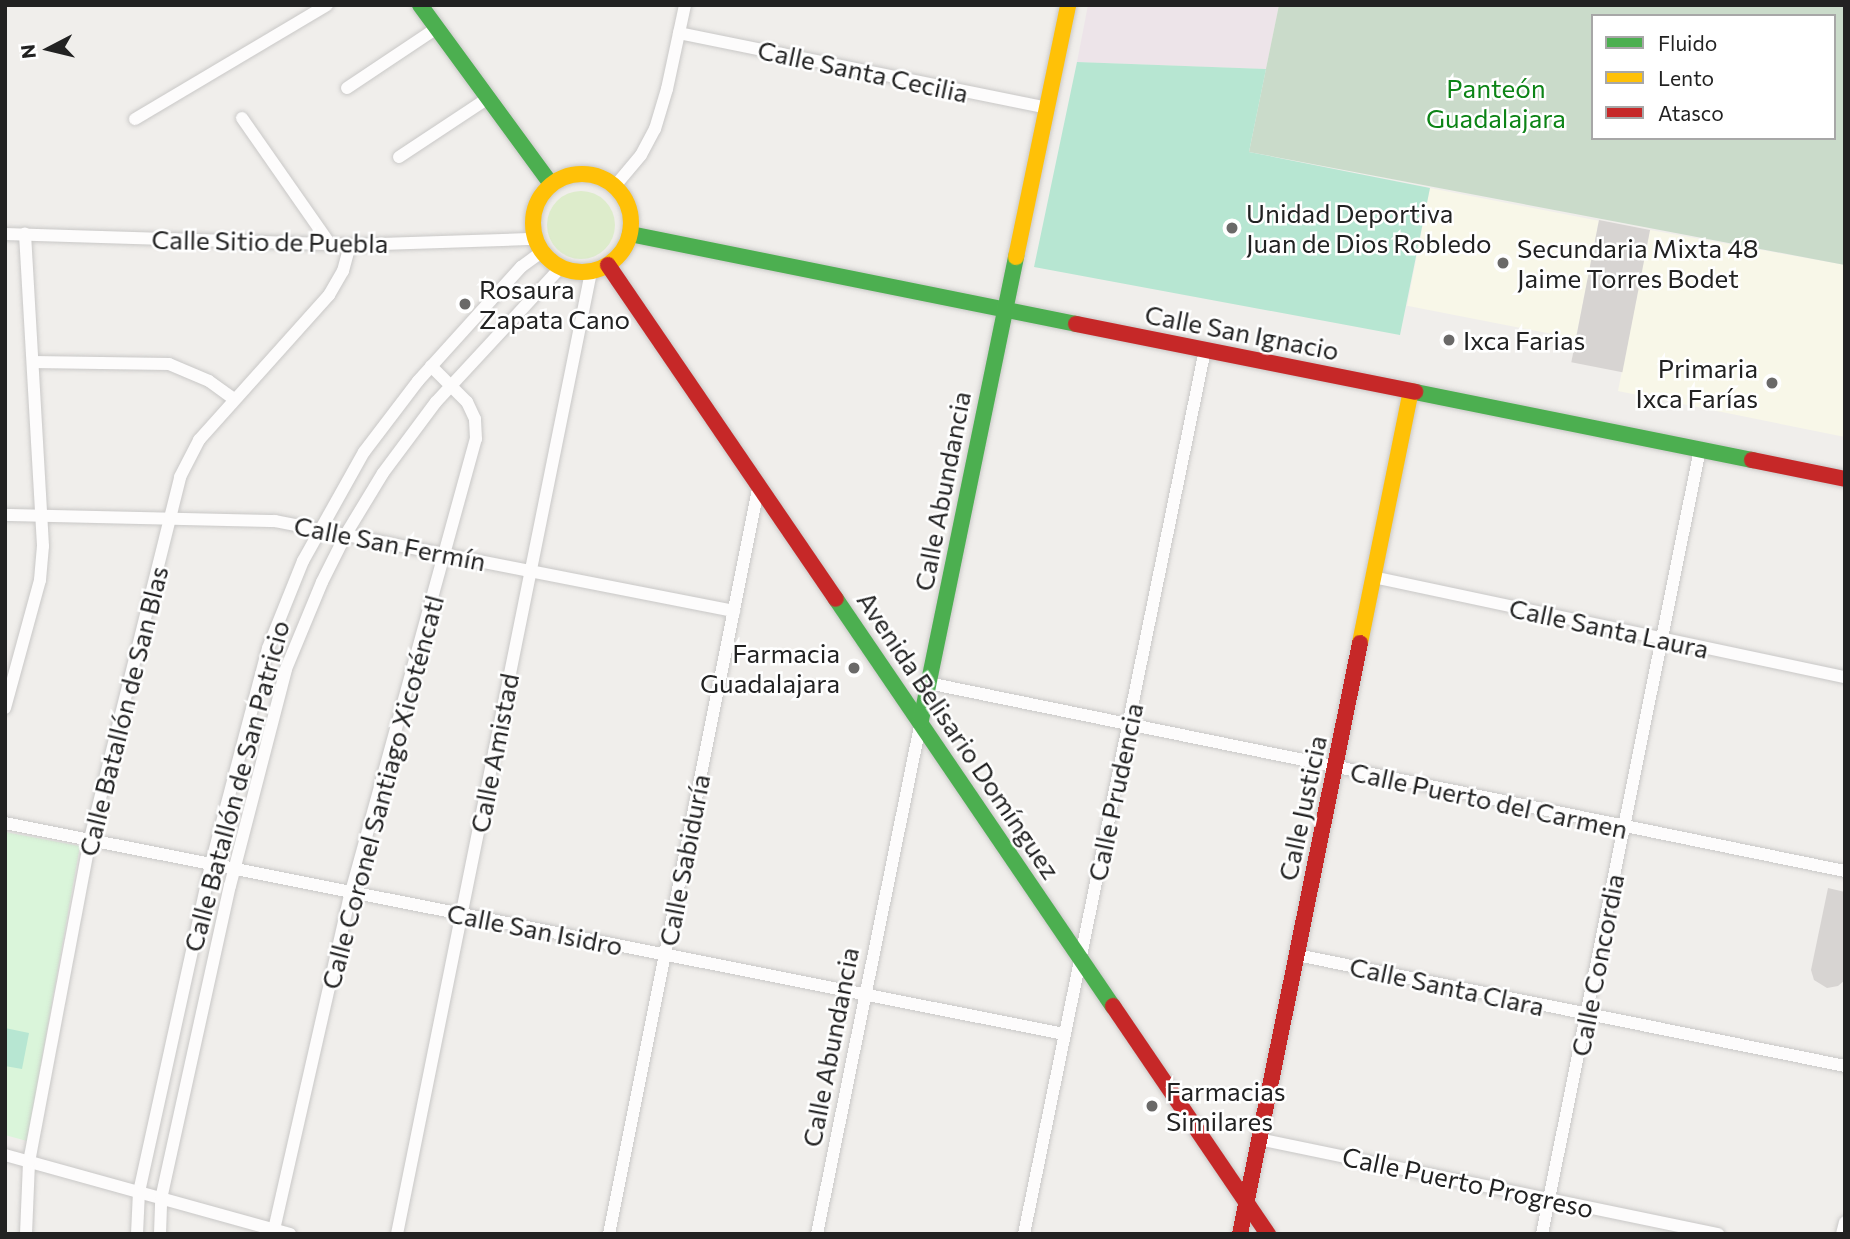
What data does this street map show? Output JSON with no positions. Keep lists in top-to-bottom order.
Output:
{
  "streets": {
    "street": [
      "Calle Santa Cecilia",
      "Calle Sitio de Puebla",
      "Calle San Ignacio",
      "Calle Abundancia",
      "Calle San Fermín",
      "Calle Santa Laura",
      "Calle Batallón de San Blas",
      "Avenida Belisario Domínguez",
      "Calle Amistad",
      "Calle Batallón de San Patricio",
      "Calle Coronel Santiago Xicoténcatl",
      "Calle Prudencia",
      "Calle Puerto del Carmen",
      "Calle Justicia",
      "Calle Sabiduría",
      "Calle San Isidro",
      "Calle Concordia",
      "Calle Santa Clara",
      "Calle Puerto Progreso"
    ]
  },
  "crossings": [
    ["Calle Santa Cecilia", "Calle Abundancia"],
    ["Calle Sitio de Puebla", "Calle San Ignacio"],
    ["Calle Sitio de Puebla", "Calle Batallón de San Blas"],
    ["Calle Sitio de Puebla", "Avenida Belisario Domínguez"],
    ["Calle Sitio de Puebla", "Calle Amistad"],
    ["Calle Sitio de Puebla", "Calle Batallón de San Patricio"],
    ["Calle San Ignacio", "Calle Abundancia"],
    ["Calle San Ignacio", "Avenida Belisario Domínguez"],
    ["Calle San Ignacio", "Calle Amistad"],
    ["Calle San Ignacio", "Calle Batallón de San Patricio"],
    ["Calle San Ignacio", "Calle Prudencia"],
    ["Calle San Ignacio", "Calle Justicia"],
    ["Calle San Ignacio", "Calle Concordia"],
    ["Calle Abundancia", "Avenida Belisario Domínguez"],
    ["Calle Abundancia", "Calle Puerto del Carmen"],
    ["Calle Abundancia", "Calle San Isidro"],
    ["Calle San Fermín", "Calle Batallón de San Blas"],
    ["Calle San Fermín", "Calle Amistad"],
    ["Calle San Fermín", "Calle Batallón de San Patricio"],
    ["Calle San Fermín", "Calle Coronel Santiago Xicoténcatl"],
    ["Calle San Fermín", "Calle Sabiduría"],
    ["Calle Santa Laura", "Calle Justicia"],
    ["Calle Santa Laura", "Calle Concordia"],
    ["Calle Batallón de San Blas", "Calle San Isidro"],
    ["Avenida Belisario Domínguez", "Calle Amistad"],
    ["Avenida Belisario Domínguez", "Calle Batallón de San Patricio"],
    ["Avenida Belisario Domínguez", "Calle Prudencia"],
    ["Avenida Belisario Domínguez", "Calle Justicia"],
    ["Avenida Belisario Domínguez", "Calle Sabiduría"],
    ["Calle Amistad", "Calle Batallón de San Patricio"],
    ["Calle Amistad", "Calle San Isidro"],
    ["Calle Batallón de San Patricio", "Calle Coronel Santiago Xicoténcatl"],
    ["Calle Batallón de San Patricio", "Calle San Isidro"],
    ["Calle Coronel Santiago Xicoténcatl", "Calle San Isidro"],
    ["Calle Prudencia", "Calle Puerto del Carmen"],
    ["Calle Prudencia", "Calle San Isidro"],
    ["Calle Puerto del Carmen", "Calle Justicia"],
    ["Calle Puerto del Carmen", "Calle Concordia"],
    ["Calle Justicia", "Calle Santa Clara"],
    ["Calle Justicia", "Calle Puerto Progreso"],
    ["Calle Sabiduría", "Calle San Isidro"],
    ["Calle Concordia", "Calle Santa Clara"],
    ["Calle Concordia", "Calle Puerto Progreso"]
  ],
  "parks": ["Panteón Guadalajara"],
  "places": [
    "Unidad Deportiva Juan de Dios Robledo",
    "Secundaria Mixta 48 Jaime Torres Bodet",
    "Rosaura Zapata Cano",
    "Ixca Farias",
    "Primaria Ixca Farías",
    "Farmacia Guadalajara",
    "Farmacias Similares"
  ],
  "legend": ["Fluido", "Lento", "Atasco"],
  "north": "left"
}
